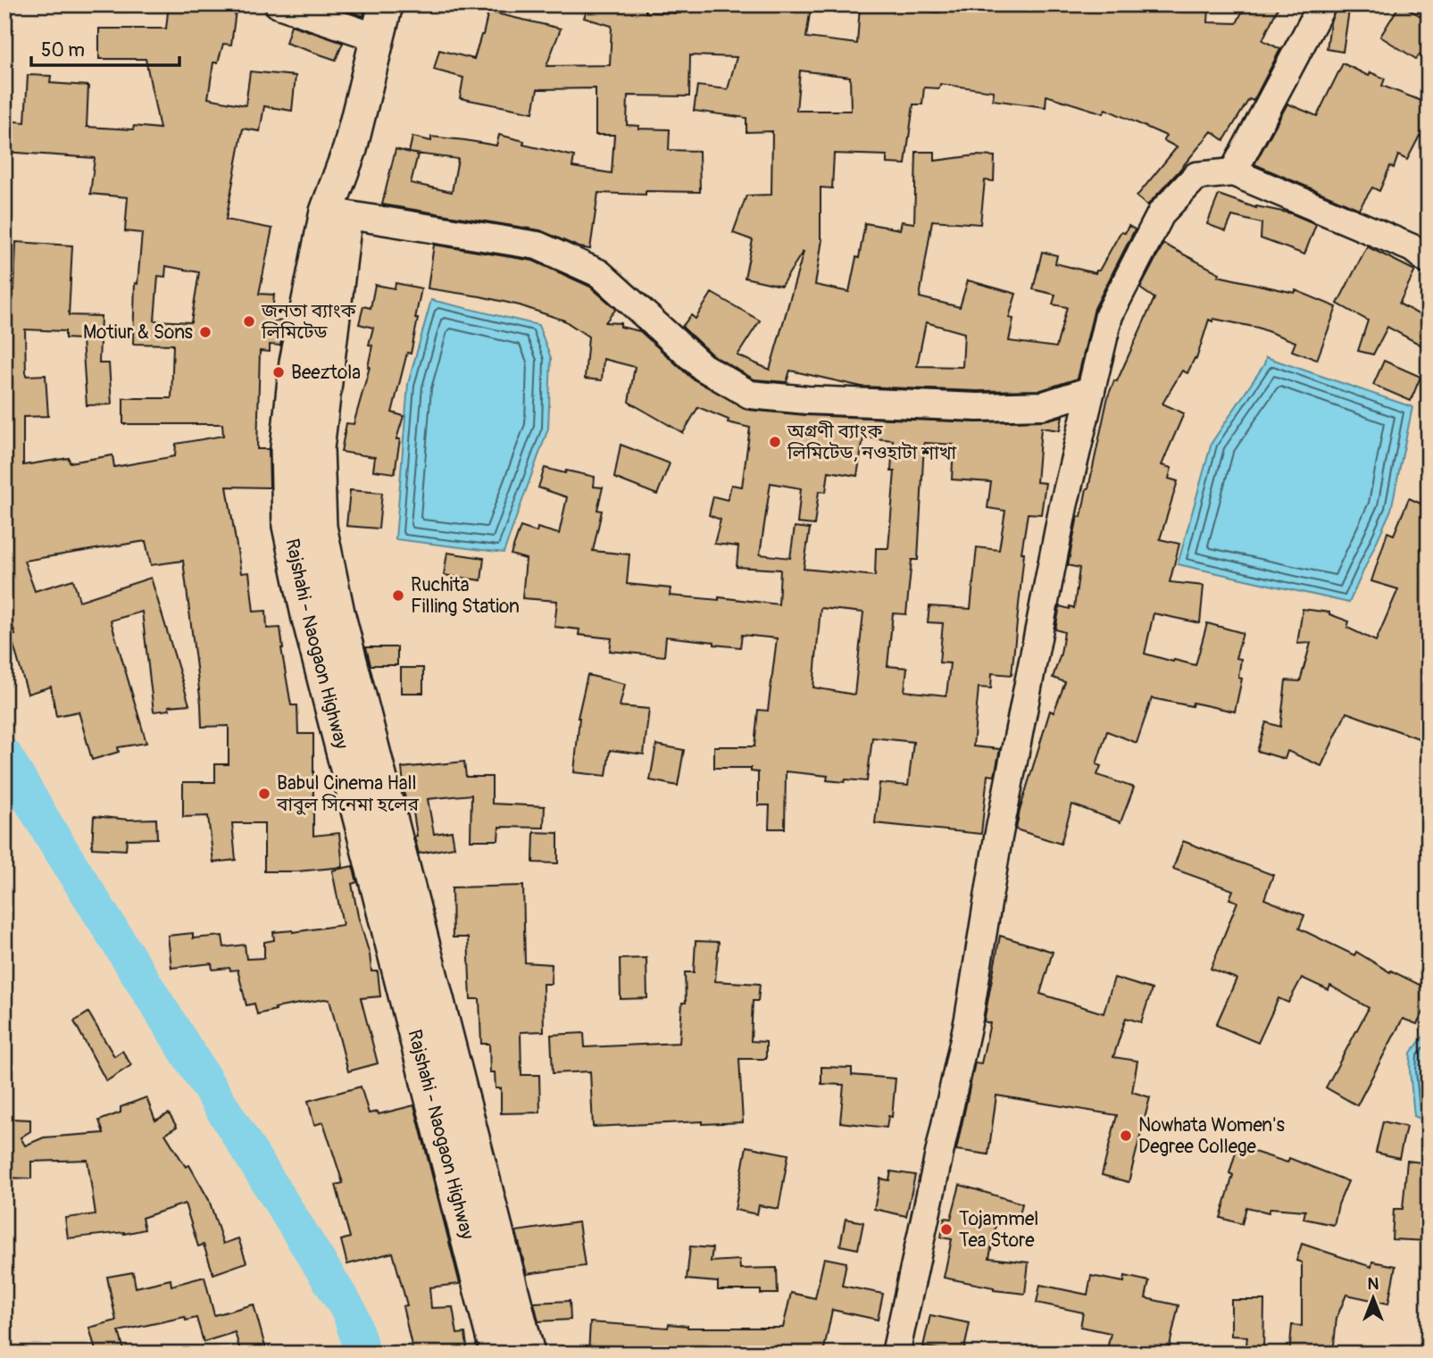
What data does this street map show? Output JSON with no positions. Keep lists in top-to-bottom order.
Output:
{
  "streets": {
    "main road": ["Rajshahi - Naogaon Highway"]
  },
  "places": [
    "জনতা ব্যাংক লিমিটেড",
    "Motiur & Sons",
    "Beeztola",
    "অগ্রণী ব্যাংক লিমিটেড, নওহাটা শাখা",
    "Ruchita Filling Station",
    "Babul Cinema Hall বাবুল সিনেমা হলের",
    "Nowhata Women's Degree College",
    "Tojammel Tea Store"
  ],
  "scale_bar": "50 m",
  "north": "top"
}
